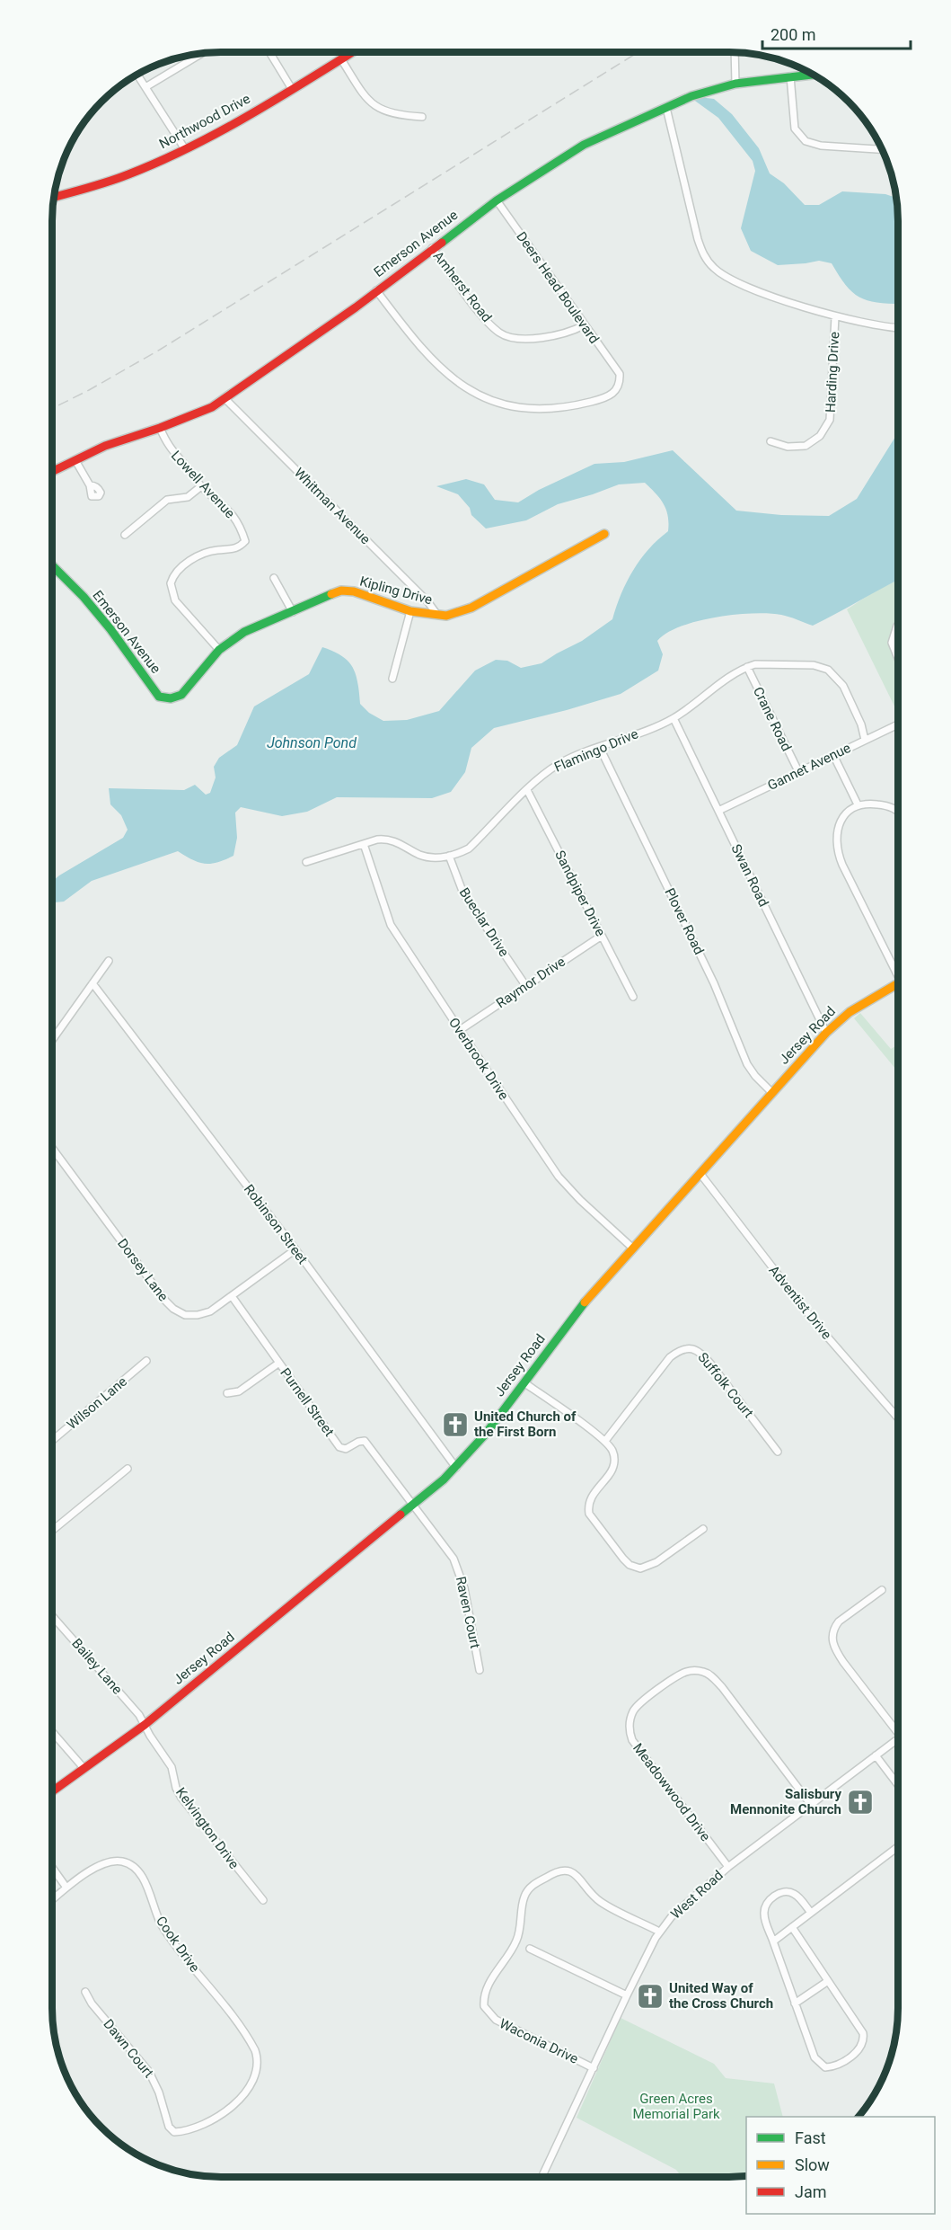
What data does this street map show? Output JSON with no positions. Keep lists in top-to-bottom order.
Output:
{
  "streets": {
    "street": [
      "Northwood Drive",
      "Emerson Avenue",
      "Amherst Road",
      "Deers Head Boulevard",
      "Harding Drive",
      "Lowell Avenue",
      "Whitman Avenue",
      "Kipling Drive",
      "Crane Road",
      "Flamingo Drive",
      "Gannet Avenue",
      "Swan Road",
      "Sandpiper Drive",
      "Plover Road",
      "Bueclar Drive",
      "Raymor Drive",
      "Jersey Road",
      "Overbrook Drive",
      "Robinson Street",
      "Dorsey Lane",
      "Adventist Drive",
      "Suffolk Court",
      "Purnell Street",
      "Wilson Lane",
      "Raven Court",
      "Bailey Lane",
      "Meadowwood Drive",
      "Kelvington Drive",
      "West Road",
      "Cook Drive",
      "Waconia Drive",
      "Dawn Court"
    ]
  },
  "crossings": [
    ["Emerson Avenue", "Amherst Road"],
    ["Emerson Avenue", "Deers Head Boulevard"],
    ["Emerson Avenue", "Lowell Avenue"],
    ["Emerson Avenue", "Whitman Avenue"],
    ["Emerson Avenue", "Kipling Drive"],
    ["Amherst Road", "Deers Head Boulevard"],
    ["Lowell Avenue", "Kipling Drive"],
    ["Whitman Avenue", "Kipling Drive"],
    ["Crane Road", "Flamingo Drive"],
    ["Crane Road", "Gannet Avenue"],
    ["Flamingo Drive", "Gannet Avenue"],
    ["Flamingo Drive", "Swan Road"],
    ["Flamingo Drive", "Sandpiper Drive"],
    ["Flamingo Drive", "Plover Road"],
    ["Flamingo Drive", "Bueclar Drive"],
    ["Flamingo Drive", "Overbrook Drive"],
    ["Gannet Avenue", "Swan Road"],
    ["Swan Road", "Jersey Road"],
    ["Sandpiper Drive", "Raymor Drive"],
    ["Plover Road", "Jersey Road"],
    ["Bueclar Drive", "Raymor Drive"],
    ["Raymor Drive", "Overbrook Drive"],
    ["Jersey Road", "Overbrook Drive"],
    ["Jersey Road", "Robinson Street"],
    ["Jersey Road", "Adventist Drive"],
    ["Jersey Road", "Purnell Street"],
    ["Jersey Road", "Raven Court"],
    ["Jersey Road", "Bailey Lane"],
    ["Jersey Road", "Kelvington Drive"],
    ["Robinson Street", "Dorsey Lane"],
    ["Dorsey Lane", "Purnell Street"],
    ["Purnell Street", "Raven Court"],
    ["Bailey Lane", "Kelvington Drive"],
    ["Meadowwood Drive", "West Road"],
    ["West Road", "Waconia Drive"],
    ["Cook Drive", "Dawn Court"]
  ],
  "water": ["Johnson Pond"],
  "parks": ["Green Acres Memorial Park"],
  "places": {
    "church": ["United Church of the First Born", "Salisbury Mennonite Church", "United Way of the Cross Church"]
  },
  "legend": ["Fast", "Slow", "Jam"],
  "scale_bar": "200 m"
}
